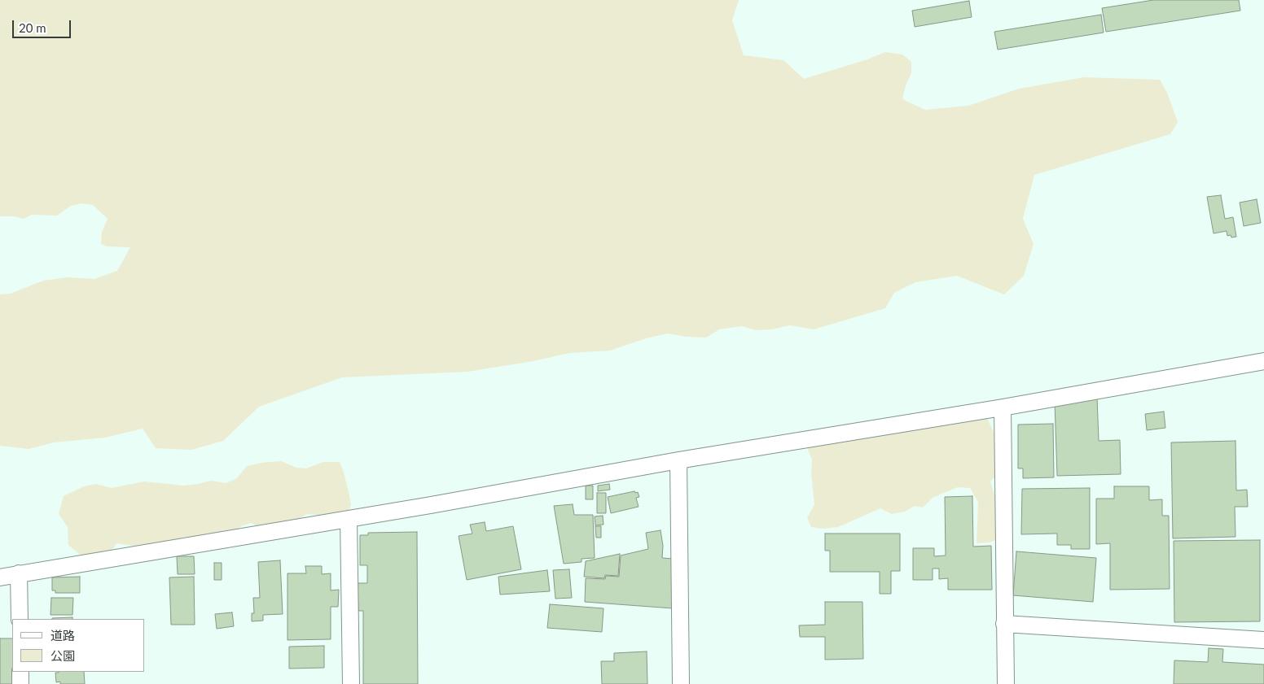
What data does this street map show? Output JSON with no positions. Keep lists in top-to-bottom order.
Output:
{
  "legend": ["道路", "公園"],
  "scale_bar": "20 m"
}
